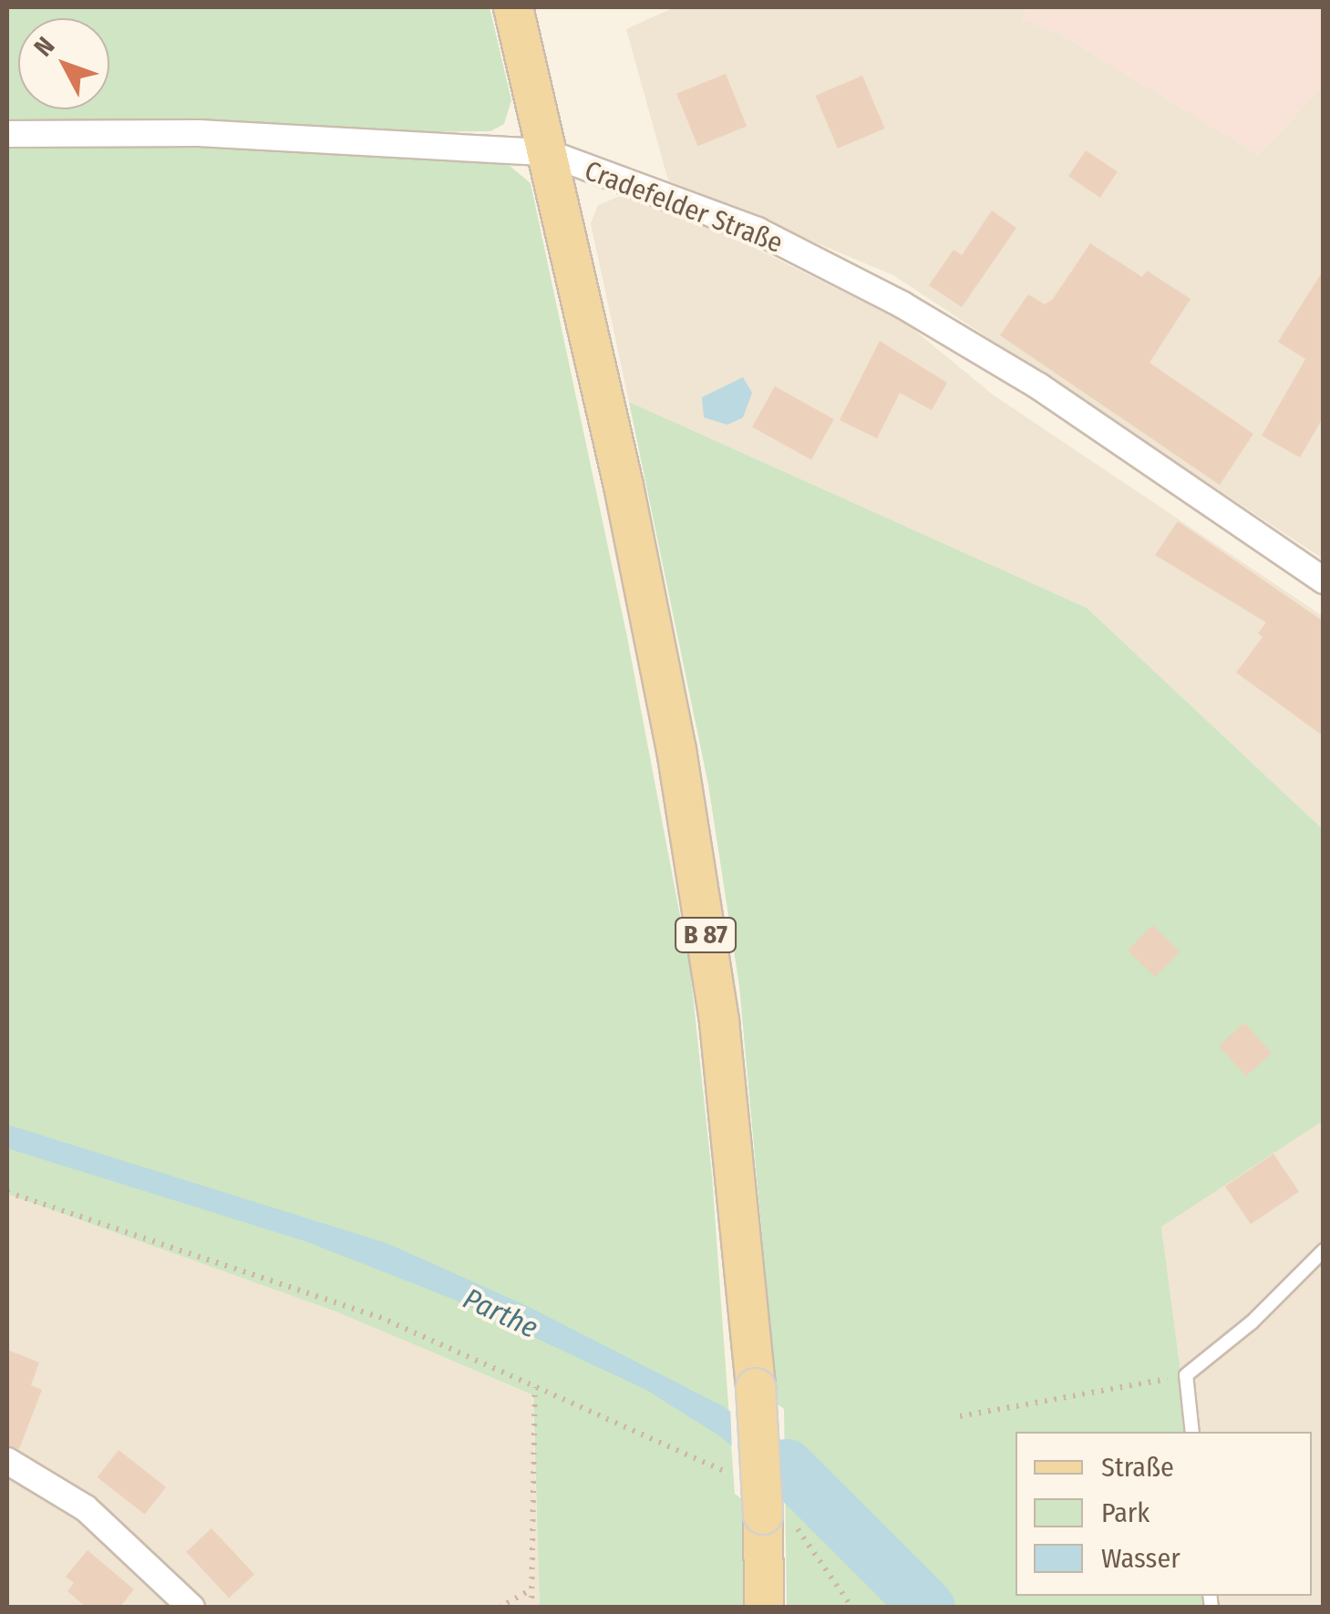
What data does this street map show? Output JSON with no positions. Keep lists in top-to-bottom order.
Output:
{
  "streets": {
    "main road": ["B 87"],
    "street": ["Cradefelder Straße"]
  },
  "crossings": [
    ["Cradefelder Straße", "B 87"]
  ],
  "water": ["Parthe"],
  "legend": ["Straße", "Park", "Wasser"],
  "north": "top left"
}
